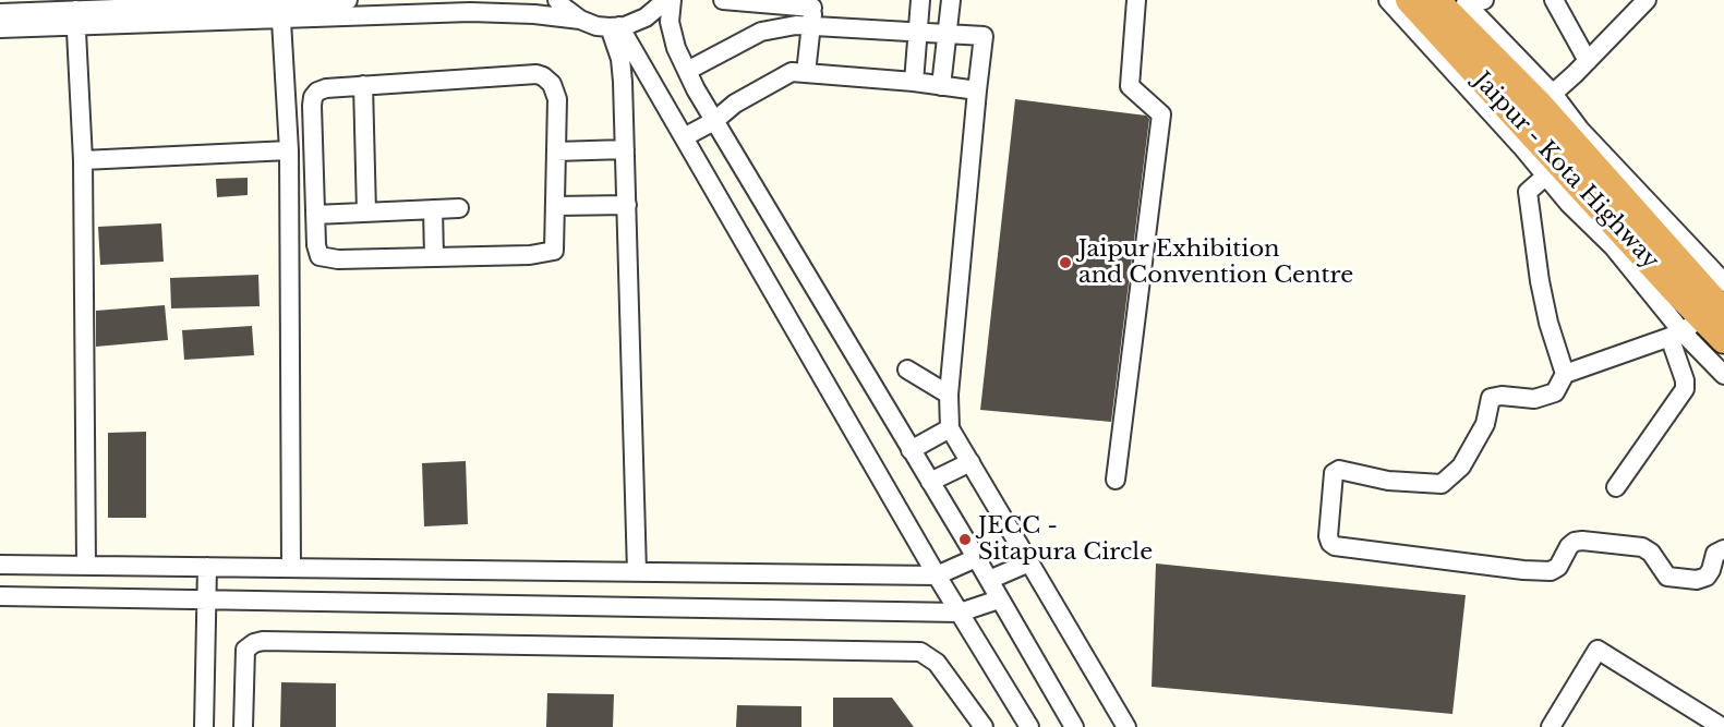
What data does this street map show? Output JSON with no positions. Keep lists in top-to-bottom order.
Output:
{
  "streets": {
    "highway": ["Jaipur - Kota Highway"]
  },
  "places": ["Jaipur Exhibition and Convention Centre", "JECC - Sitapura Circle"]
}
